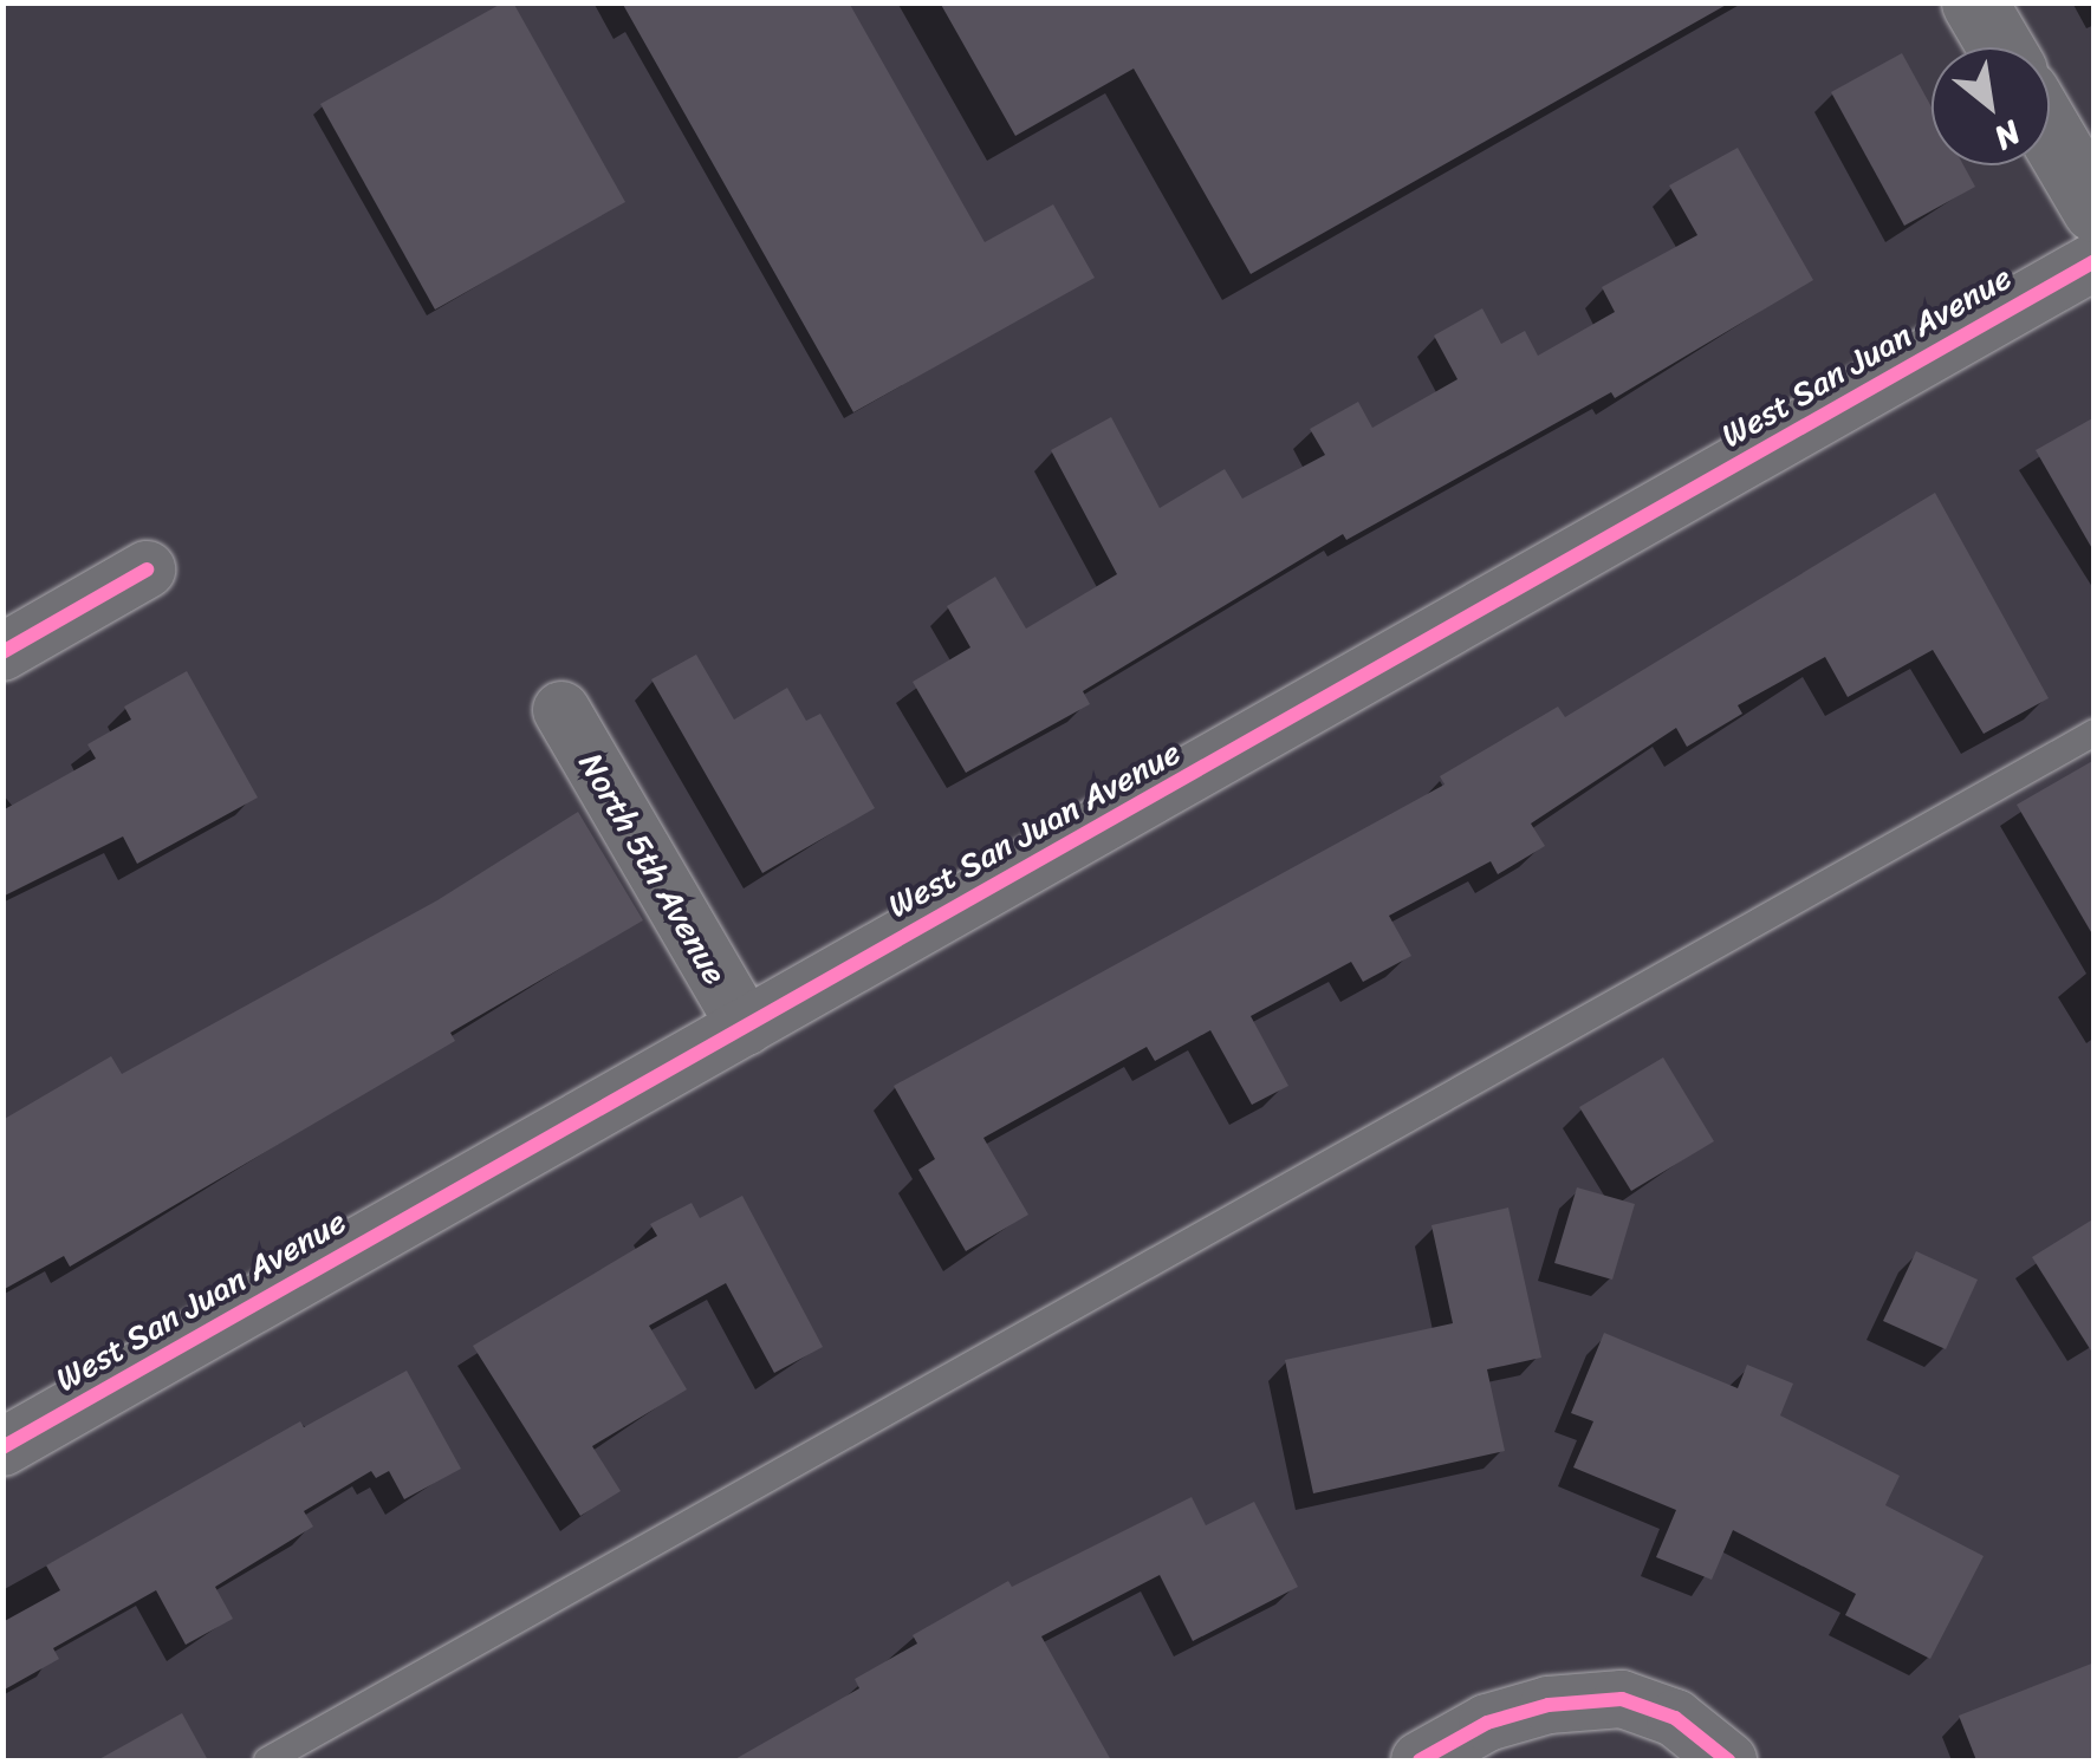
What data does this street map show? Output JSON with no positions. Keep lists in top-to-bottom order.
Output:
{
  "streets": {
    "street": ["West San Juan Avenue", "North 5th Avenue"]
  },
  "crossings": [
    ["West San Juan Avenue", "North 5th Avenue"]
  ],
  "north": "bottom right"
}
